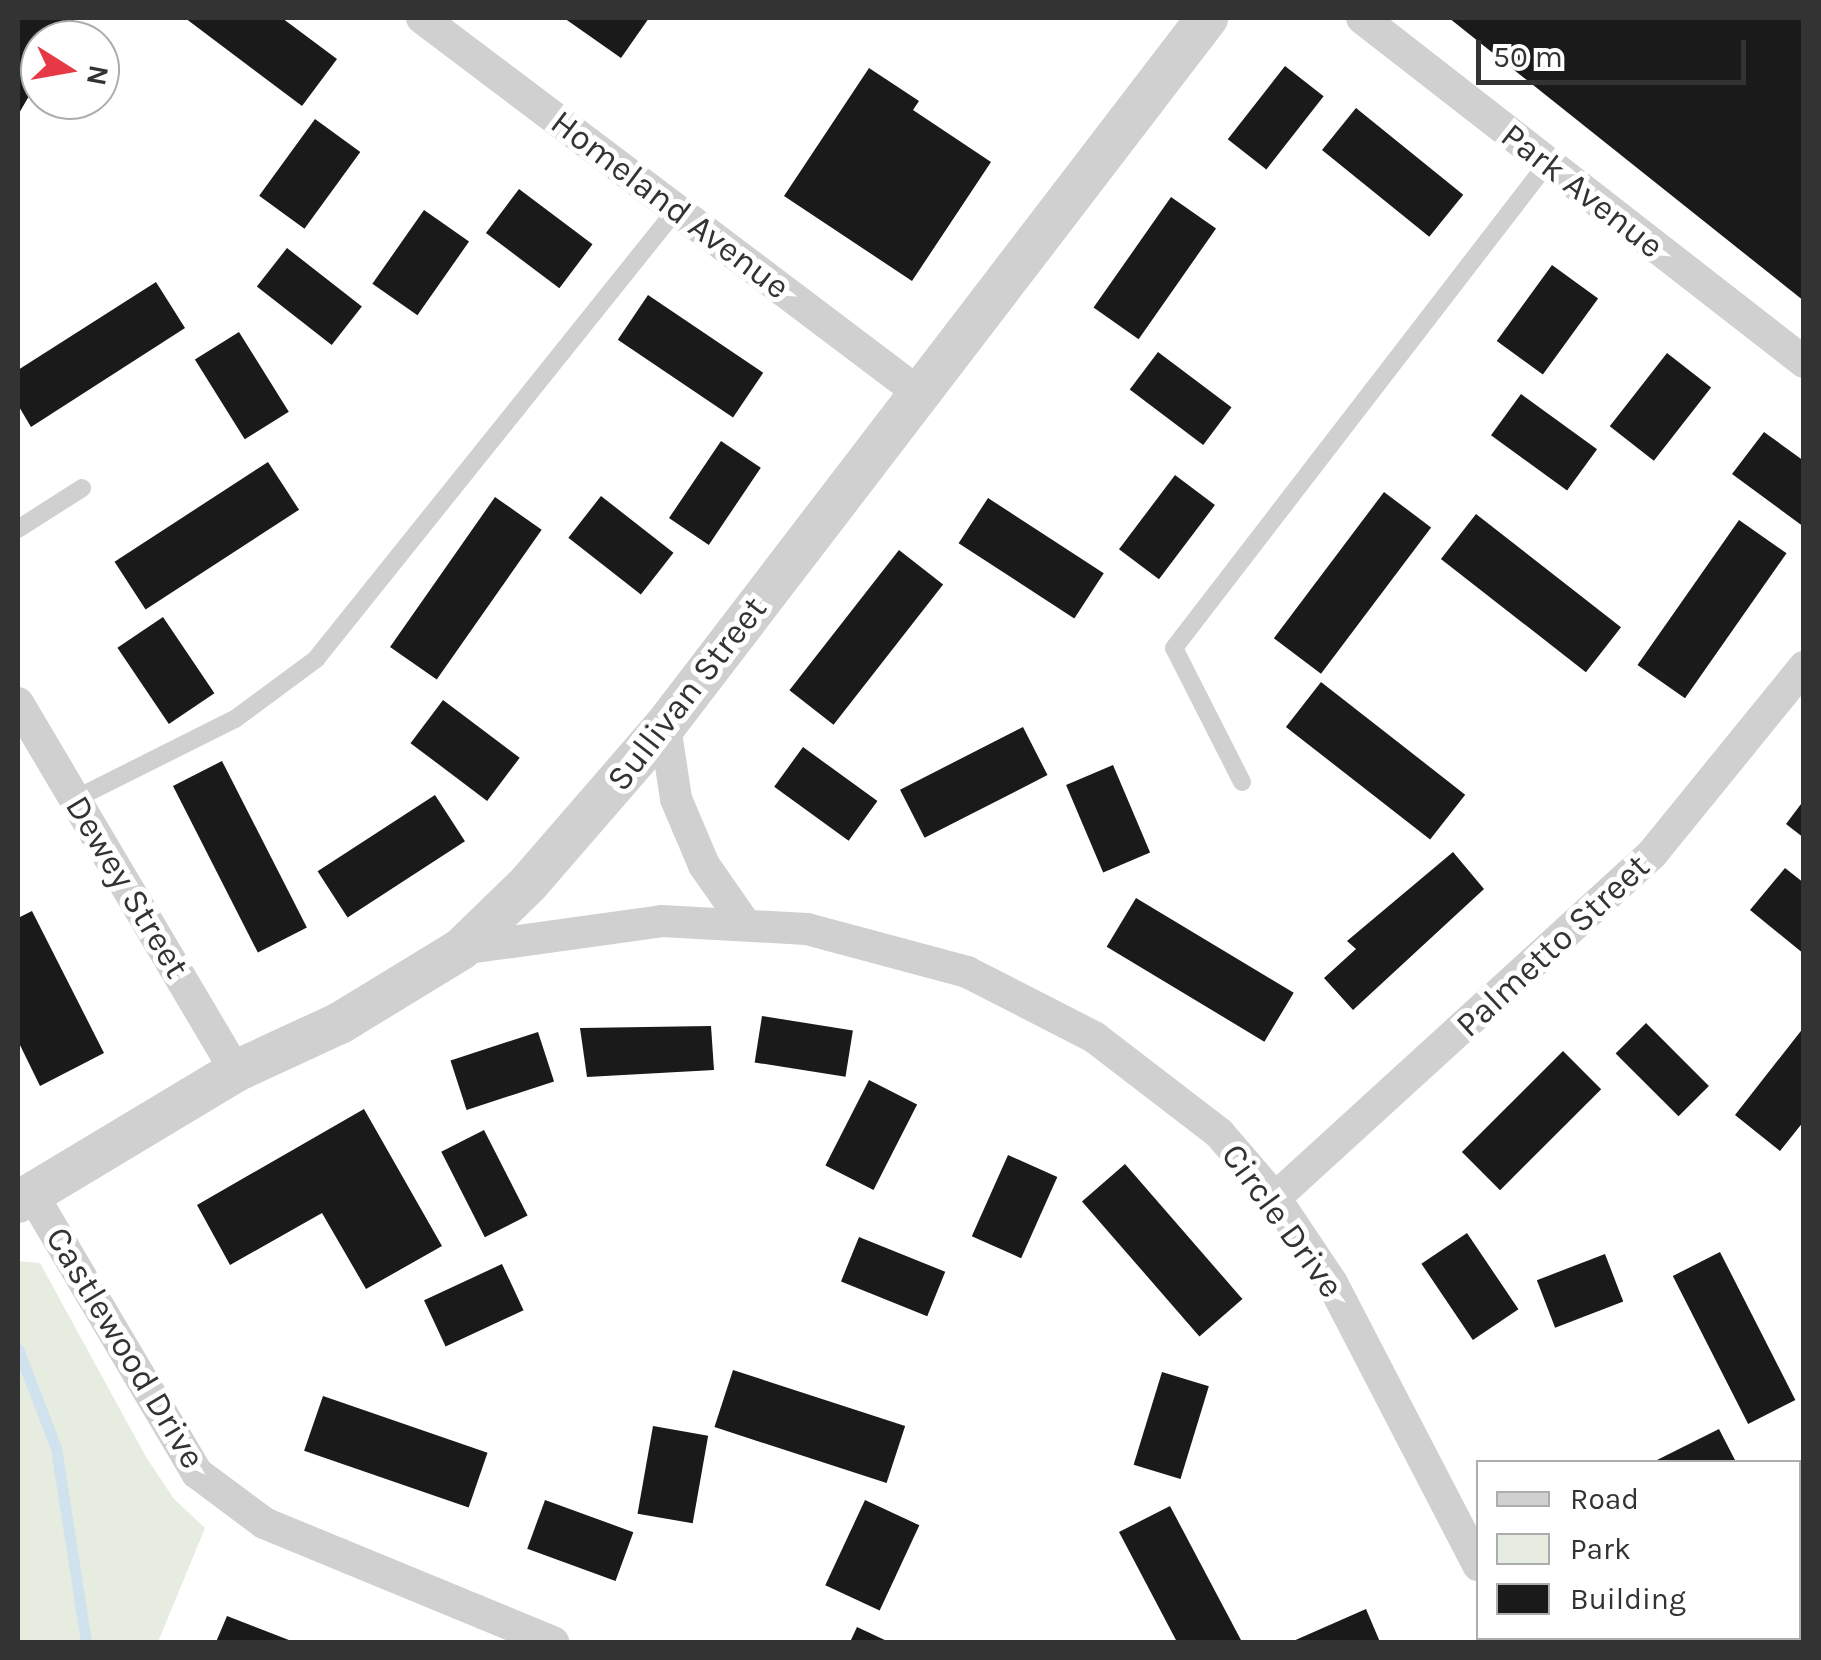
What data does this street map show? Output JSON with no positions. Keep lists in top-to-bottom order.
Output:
{
  "streets": {
    "street": [
      "Park Avenue",
      "Homeland Avenue",
      "Sullivan Street",
      "Dewey Street",
      "Palmetto Street",
      "Circle Drive",
      "Castlewood Drive"
    ]
  },
  "crossings": [
    ["Homeland Avenue", "Sullivan Street"],
    ["Sullivan Street", "Dewey Street"],
    ["Sullivan Street", "Circle Drive"],
    ["Sullivan Street", "Castlewood Drive"],
    ["Palmetto Street", "Circle Drive"]
  ],
  "legend": ["Road", "Park", "Building"],
  "scale_bar": "50 m",
  "north": "right"
}
